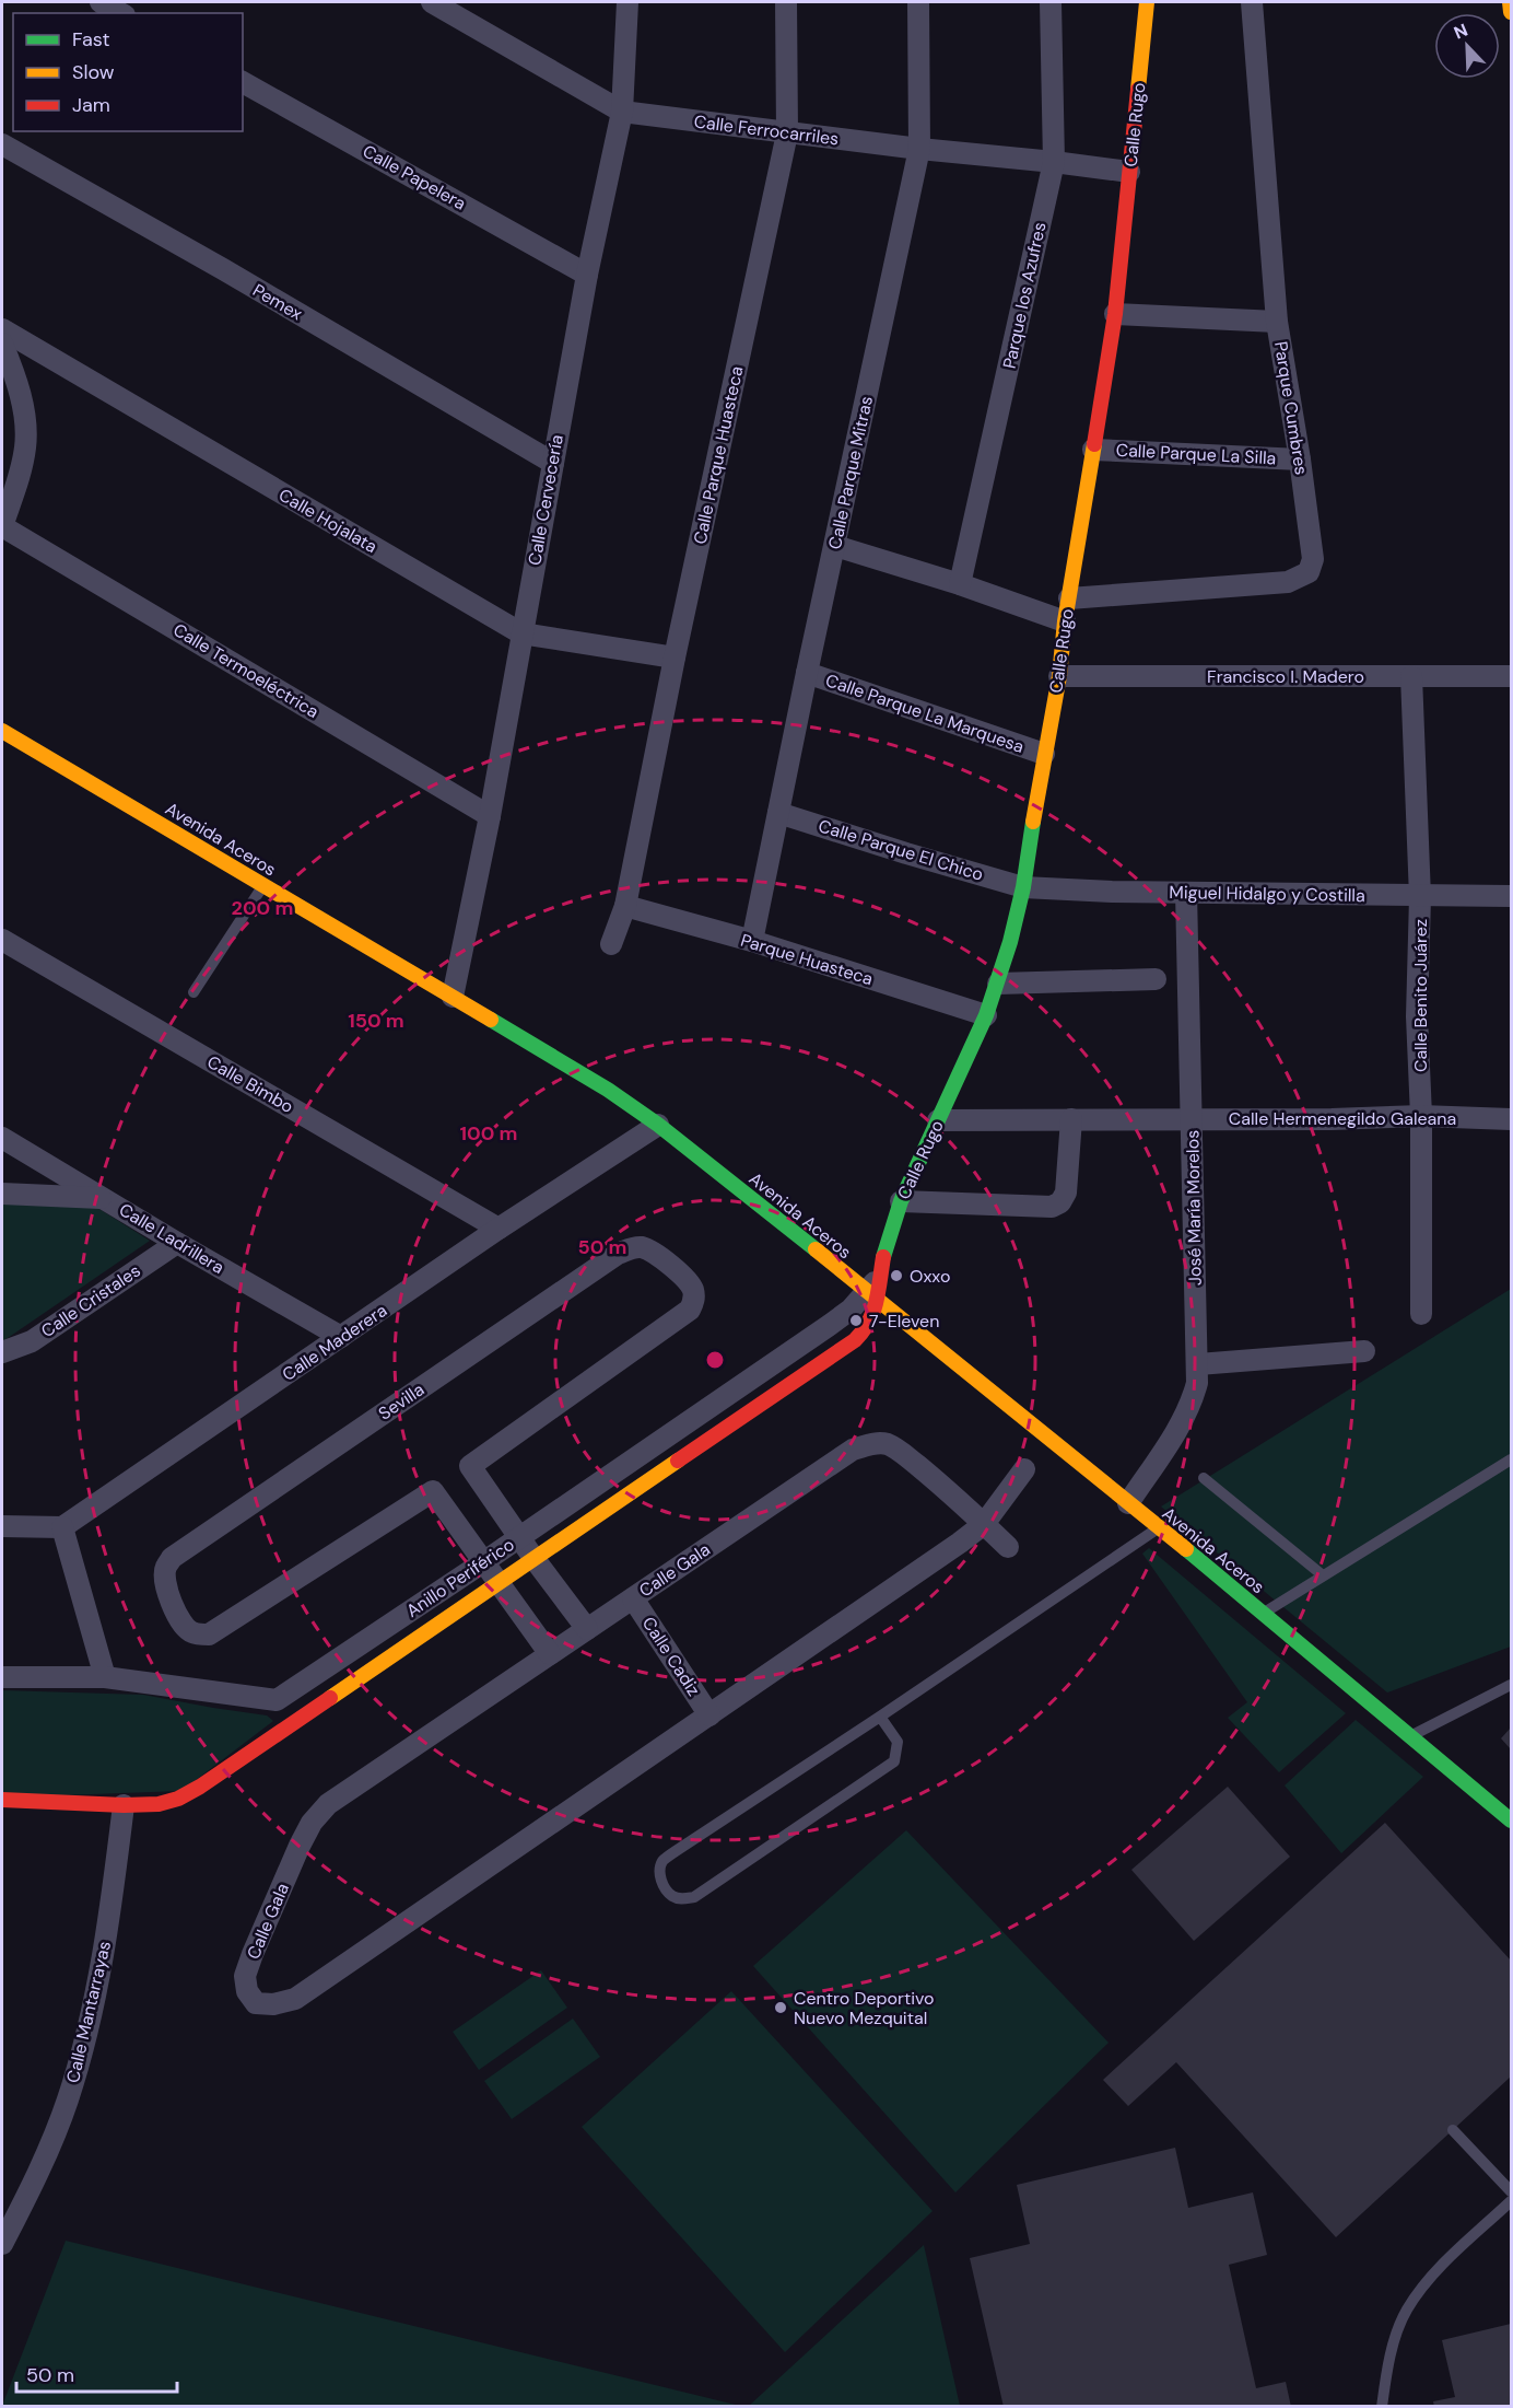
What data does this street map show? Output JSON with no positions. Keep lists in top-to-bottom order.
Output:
{
  "streets": {
    "street": [
      "Calle Rugo",
      "Calle Ferrocarriles",
      "Calle Papelera",
      "Parque los Azufres",
      "Pemex",
      "Parque Cumbres",
      "Calle Parque La Silla",
      "Calle Parque Huasteca",
      "Calle Parque Mitras",
      "Calle Cervecería",
      "Calle Hojalata",
      "Calle Termoeléctrica",
      "Francisco I. Madero",
      "Calle Parque La Marquesa",
      "Avenida Aceros",
      "Calle Parque El Chico",
      "Miguel Hidalgo y Costilla",
      "Parque Huasteca",
      "Calle Benito Juárez",
      "Calle Bimbo",
      "Calle Hermenegildo Galeana",
      "José María Morelos",
      "Calle Ladrillera",
      "Calle Cristales",
      "Calle Maderera",
      "Sevilla",
      "Calle Gala",
      "Anillo Periférico",
      "Calle Cadiz",
      "Calle Mantarrayas"
    ]
  },
  "crossings": [
    ["Calle Rugo", "Calle Ferrocarriles"],
    ["Calle Rugo", "Parque Cumbres"],
    ["Calle Rugo", "Calle Parque La Silla"],
    ["Calle Rugo", "Francisco I. Madero"],
    ["Calle Rugo", "Calle Parque La Marquesa"],
    ["Calle Rugo", "Avenida Aceros"],
    ["Calle Rugo", "Calle Parque El Chico"],
    ["Calle Rugo", "Miguel Hidalgo y Costilla"],
    ["Calle Rugo", "Parque Huasteca"],
    ["Calle Rugo", "Calle Hermenegildo Galeana"],
    ["Calle Rugo", "Anillo Periférico"],
    ["Calle Ferrocarriles", "Parque los Azufres"],
    ["Calle Ferrocarriles", "Calle Parque Huasteca"],
    ["Calle Ferrocarriles", "Calle Parque Mitras"],
    ["Calle Ferrocarriles", "Calle Cervecería"],
    ["Calle Papelera", "Calle Cervecería"],
    ["Pemex", "Calle Cervecería"],
    ["Parque Cumbres", "Calle Parque La Silla"],
    ["Calle Parque Huasteca", "Calle Hojalata"],
    ["Calle Parque Huasteca", "Parque Huasteca"],
    ["Calle Parque Mitras", "Calle Parque La Marquesa"],
    ["Calle Parque Mitras", "Calle Parque El Chico"],
    ["Calle Parque Mitras", "Parque Huasteca"],
    ["Calle Cervecería", "Calle Hojalata"],
    ["Calle Cervecería", "Calle Termoeléctrica"],
    ["Calle Cervecería", "Avenida Aceros"],
    ["Francisco I. Madero", "Calle Benito Juárez"],
    ["Avenida Aceros", "José María Morelos"],
    ["Avenida Aceros", "Calle Maderera"],
    ["Avenida Aceros", "Anillo Periférico"],
    ["Calle Parque El Chico", "Miguel Hidalgo y Costilla"],
    ["Miguel Hidalgo y Costilla", "Calle Benito Juárez"],
    ["Miguel Hidalgo y Costilla", "José María Morelos"],
    ["Calle Benito Juárez", "Calle Hermenegildo Galeana"],
    ["Calle Bimbo", "Calle Maderera"],
    ["Calle Hermenegildo Galeana", "José María Morelos"],
    ["Calle Ladrillera", "Calle Cristales"],
    ["Calle Ladrillera", "Calle Maderera"],
    ["Sevilla", "Anillo Periférico"],
    ["Calle Gala", "Calle Cadiz"],
    ["Anillo Periférico", "Calle Mantarrayas"]
  ],
  "places": ["Oxxo", "7-Eleven", "Centro Deportivo Nuevo Mezquital"],
  "legend": ["Fast", "Slow", "Jam"],
  "scale_bar": "50 m",
  "north": "top left",
  "rings": [
    "200 m",
    "150 m",
    "100 m",
    "50 m"
  ]
}
